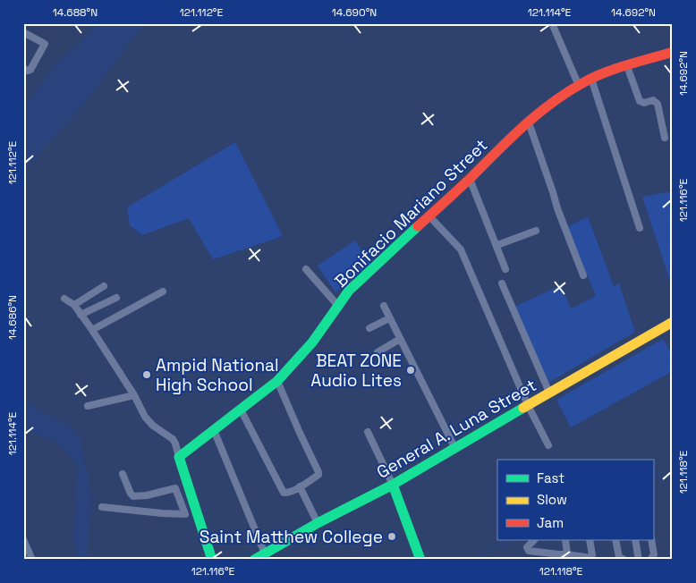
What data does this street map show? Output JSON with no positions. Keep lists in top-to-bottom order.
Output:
{
  "streets": {
    "street": ["Bonifacio Mariano Street", "General A. Luna Street"]
  },
  "places": ["BEAT ZONE Audio Lites", "Ampid National High School", "Saint Matthew College"],
  "legend": ["Fast", "Slow", "Jam"],
  "coordinates": [
    "14.688°N",
    "121.112°E",
    "14.690°N",
    "121.114°E",
    "14.692°N",
    "121.116°E",
    "14.686°N",
    "121.118°E"
  ]
}
